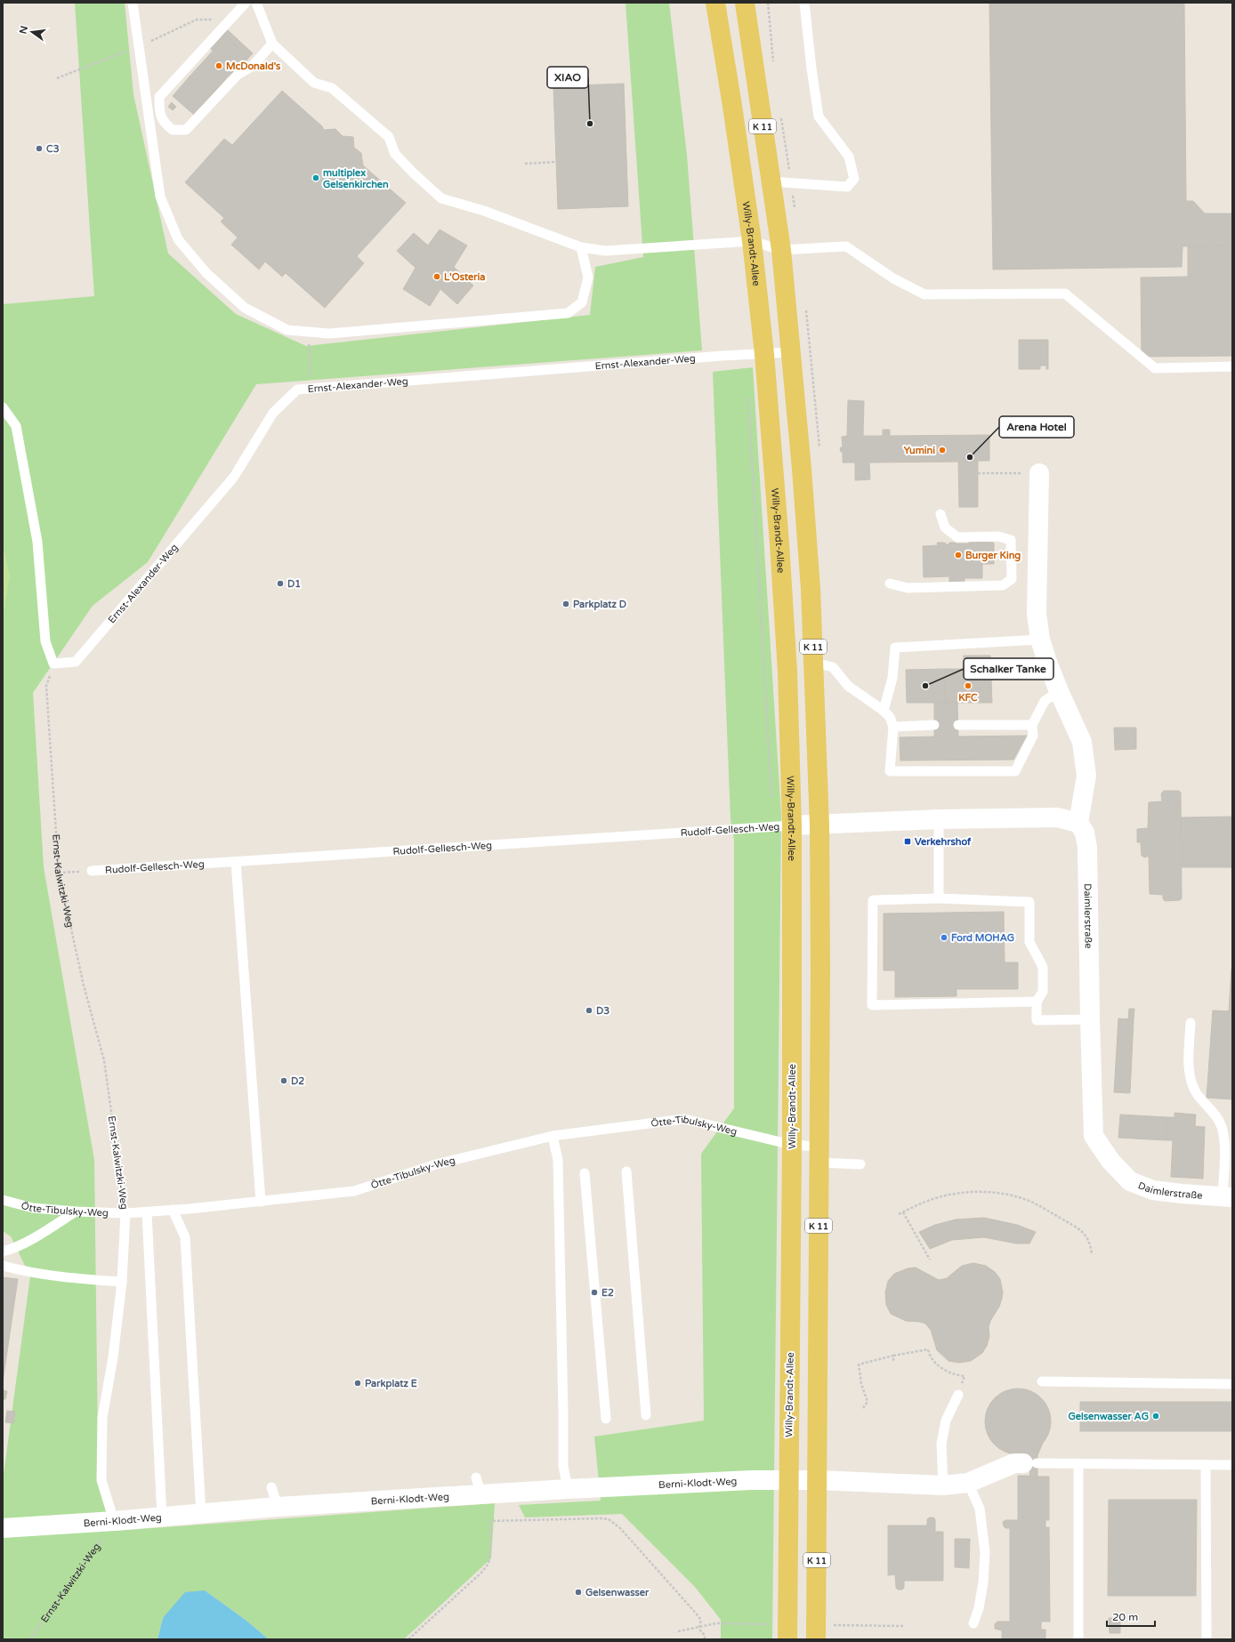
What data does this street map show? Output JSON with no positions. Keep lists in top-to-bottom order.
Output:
{
  "streets": {
    "main road": ["K 11", "Willy-Brandt-Allee"],
    "street": ["Daimlerstraße", "Berni-Klodt-Weg"],
    "lane": [
      "Ernst-Alexander-Weg",
      "Rudolf-Gellesch-Weg",
      "Ernst-Kalwitzki-Weg",
      "Ötte-Tibulsky-Weg"
    ]
  },
  "crossings": [
    ["K 11", "Ernst-Alexander-Weg"],
    ["K 11", "Ötte-Tibulsky-Weg"],
    ["K 11", "Berni-Klodt-Weg"],
    ["Willy-Brandt-Allee", "Ernst-Alexander-Weg"],
    ["Willy-Brandt-Allee", "Rudolf-Gellesch-Weg"],
    ["Willy-Brandt-Allee", "Ötte-Tibulsky-Weg"],
    ["Willy-Brandt-Allee", "Berni-Klodt-Weg"],
    ["Ernst-Alexander-Weg", "Ernst-Kalwitzki-Weg"],
    ["Ernst-Kalwitzki-Weg", "Ötte-Tibulsky-Weg"],
    ["Ernst-Kalwitzki-Weg", "Berni-Klodt-Weg"]
  ],
  "places": {
    "other": [
      "McDonald's",
      "XIAO",
      "C3",
      "multiplex Gelsenkirchen",
      "L'Osteria",
      "Yumini",
      "Arena Hotel",
      "Burger King",
      "D1",
      "Parkplatz D",
      "Schalker Tanke",
      "KFC",
      "Ford MOHAG",
      "D3",
      "D2",
      "E2",
      "Parkplatz E",
      "Gelsenwasser AG",
      "Gelsenwasser"
    ],
    "transit": ["Verkehrshof"]
  },
  "scale_bar": "20 m",
  "north": "left"
}
